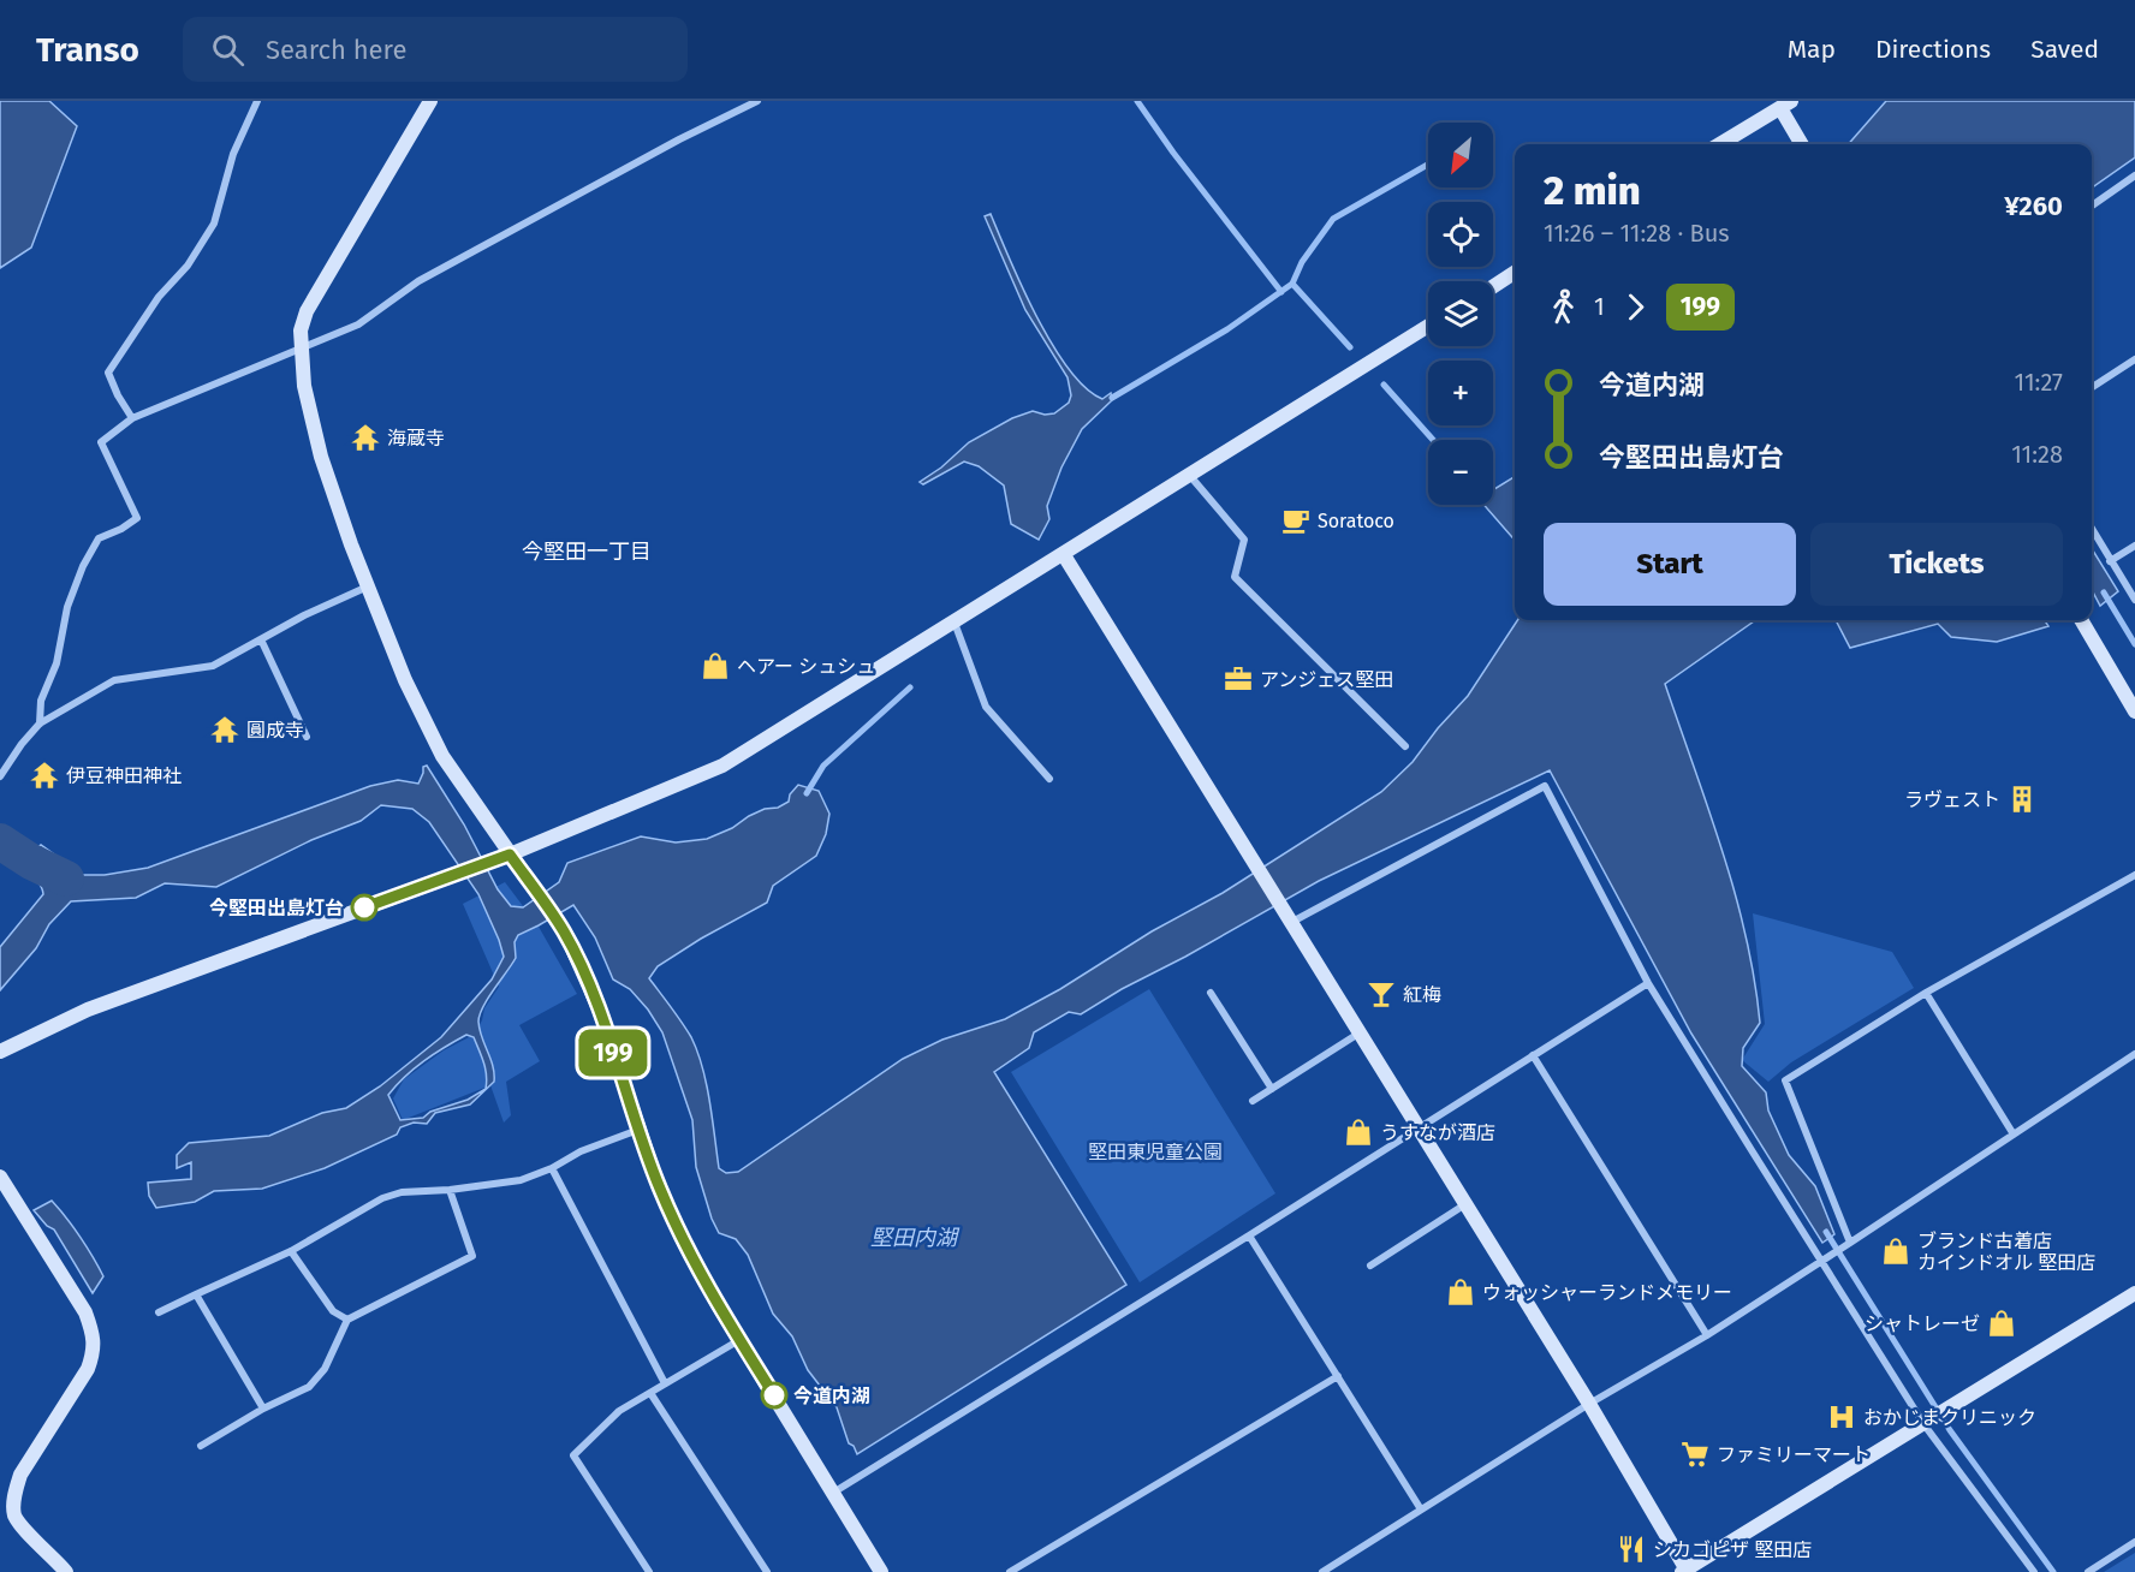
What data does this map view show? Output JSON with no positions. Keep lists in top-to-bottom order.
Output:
{
  "districts": ["今堅田一丁目"],
  "water": ["堅田内湖"],
  "parks": ["堅田東児童公園"],
  "places": {
    "temple": ["海蔵寺", "圓成寺", "伊豆神田神社"],
    "cafe": ["Soratoco"],
    "shop": [
      "ヘアー シュシュ",
      "うすなが酒店",
      "ブランド古着店 カインドオル 堅田店",
      "ウォッシャーランドメモリー",
      "シャトレーゼ"
    ],
    "office": ["アンジェス堅田"],
    "building": ["ラヴェスト"],
    "other": ["今堅田出島灯台", "今道内湖"],
    "bar": ["紅梅"],
    "hospital": ["おかじまクリニック"],
    "supermarket": ["ファミリーマート"],
    "restaurant": ["シカゴピザ 堅田店"]
  },
  "lines": ["bus line 199"],
  "north": "bottom left",
  "page": {
    "header": "Transo",
    "search": "Search here",
    "nav": ["Map", "Directions", "Saved"],
    "on_map": "199",
    "map_buttons": ["+", "−"],
    "heading": ["2 min", "11:26 – 11:28 · Bus", "¥260"],
    "legs": ["1", "199"],
    "list": [
      {
        "name": "今道内湖",
        "value": "11:27"
      },
      {
        "name": "今堅田出島灯台",
        "value": "11:28"
      }
    ],
    "buttons": ["Start", "Tickets"]
  }
}
